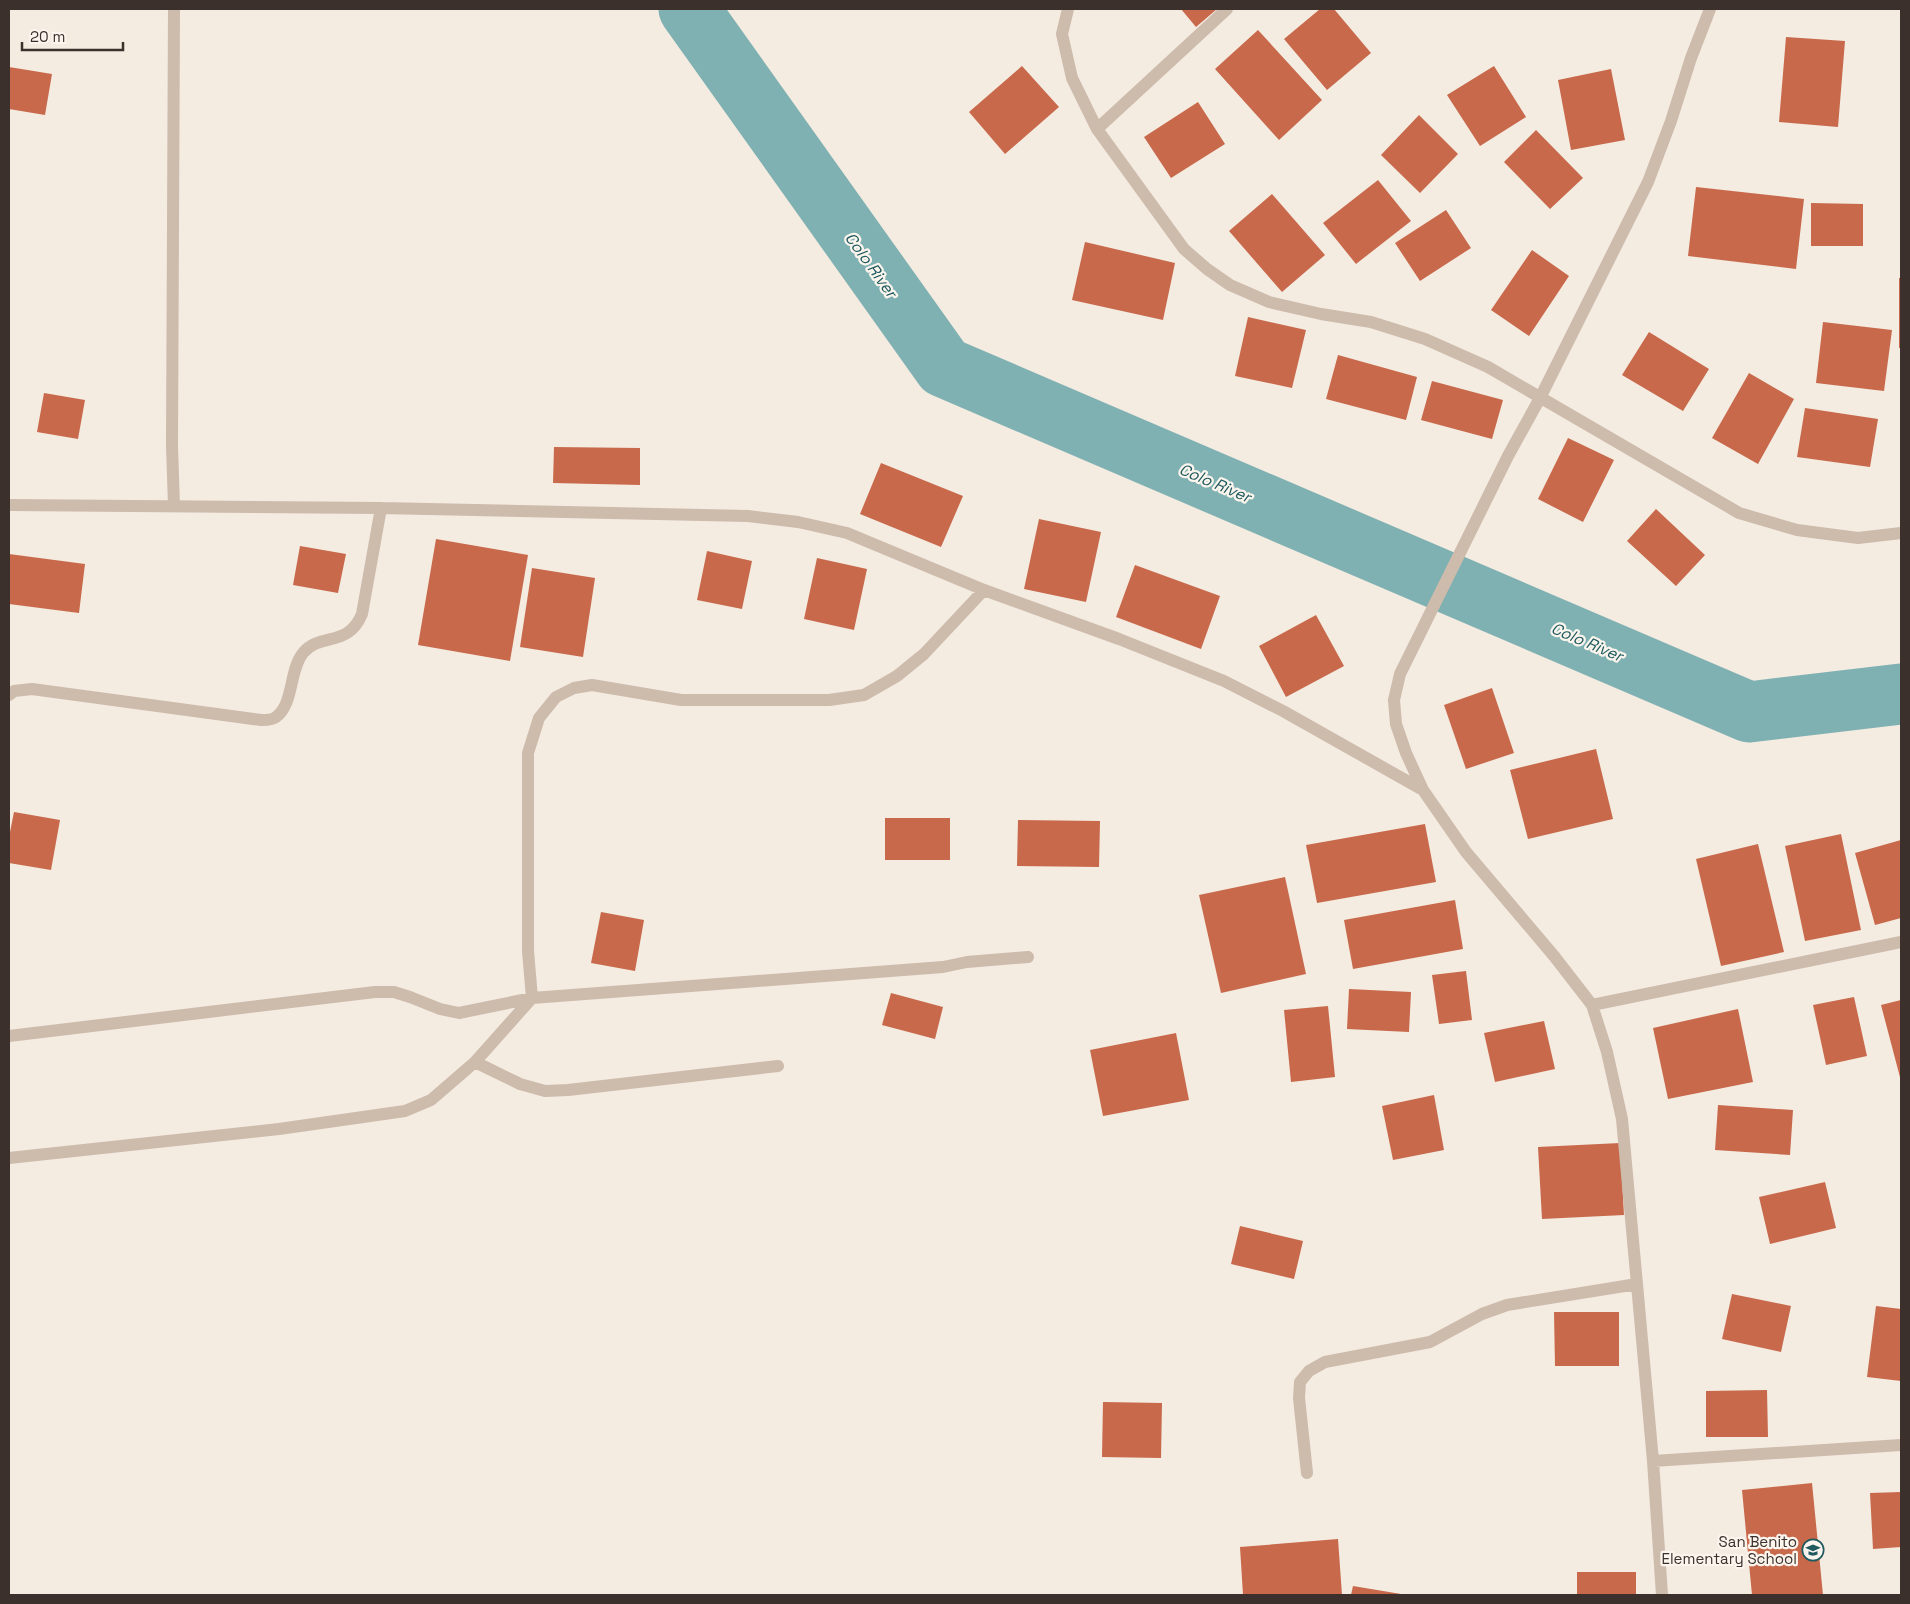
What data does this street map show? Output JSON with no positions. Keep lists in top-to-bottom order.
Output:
{
  "water": ["Colo River"],
  "places": {
    "school or university": ["San Benito Elementary School"]
  },
  "scale_bar": "20 m"
}
